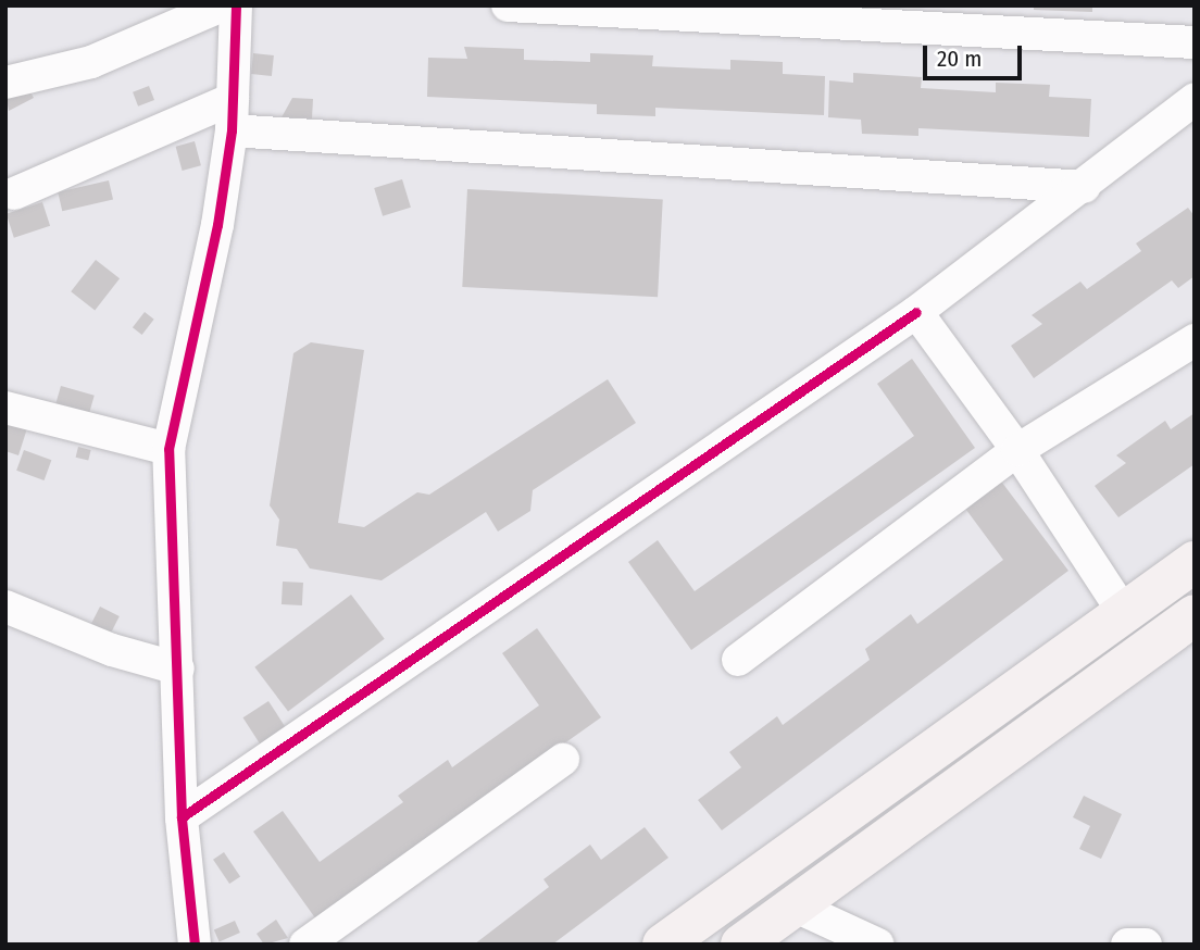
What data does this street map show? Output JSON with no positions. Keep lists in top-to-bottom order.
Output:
{
  "scale_bar": "20 m"
}
